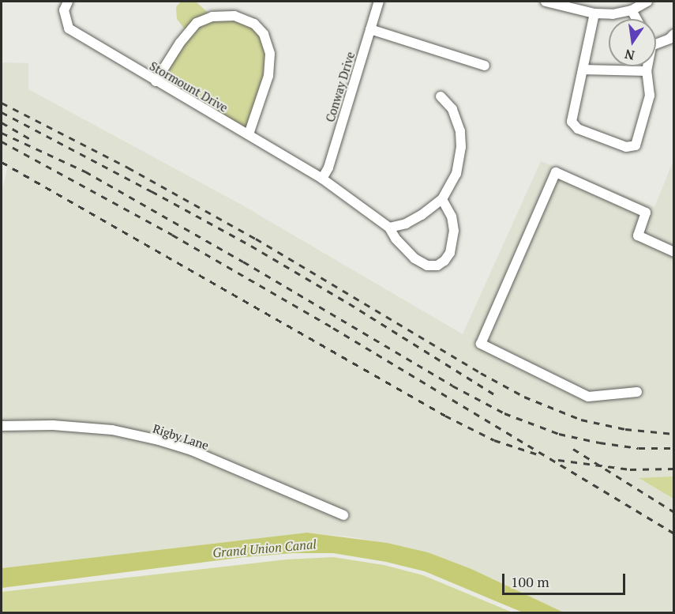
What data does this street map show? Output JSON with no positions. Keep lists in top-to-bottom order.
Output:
{
  "streets": {
    "street": ["Stormount Drive", "Conway Drive", "Rigby Lane"]
  },
  "crossings": [
    ["Stormount Drive", "Conway Drive"]
  ],
  "water": ["Grand Union Canal"],
  "scale_bar": "100 m",
  "north": "bottom"
}
